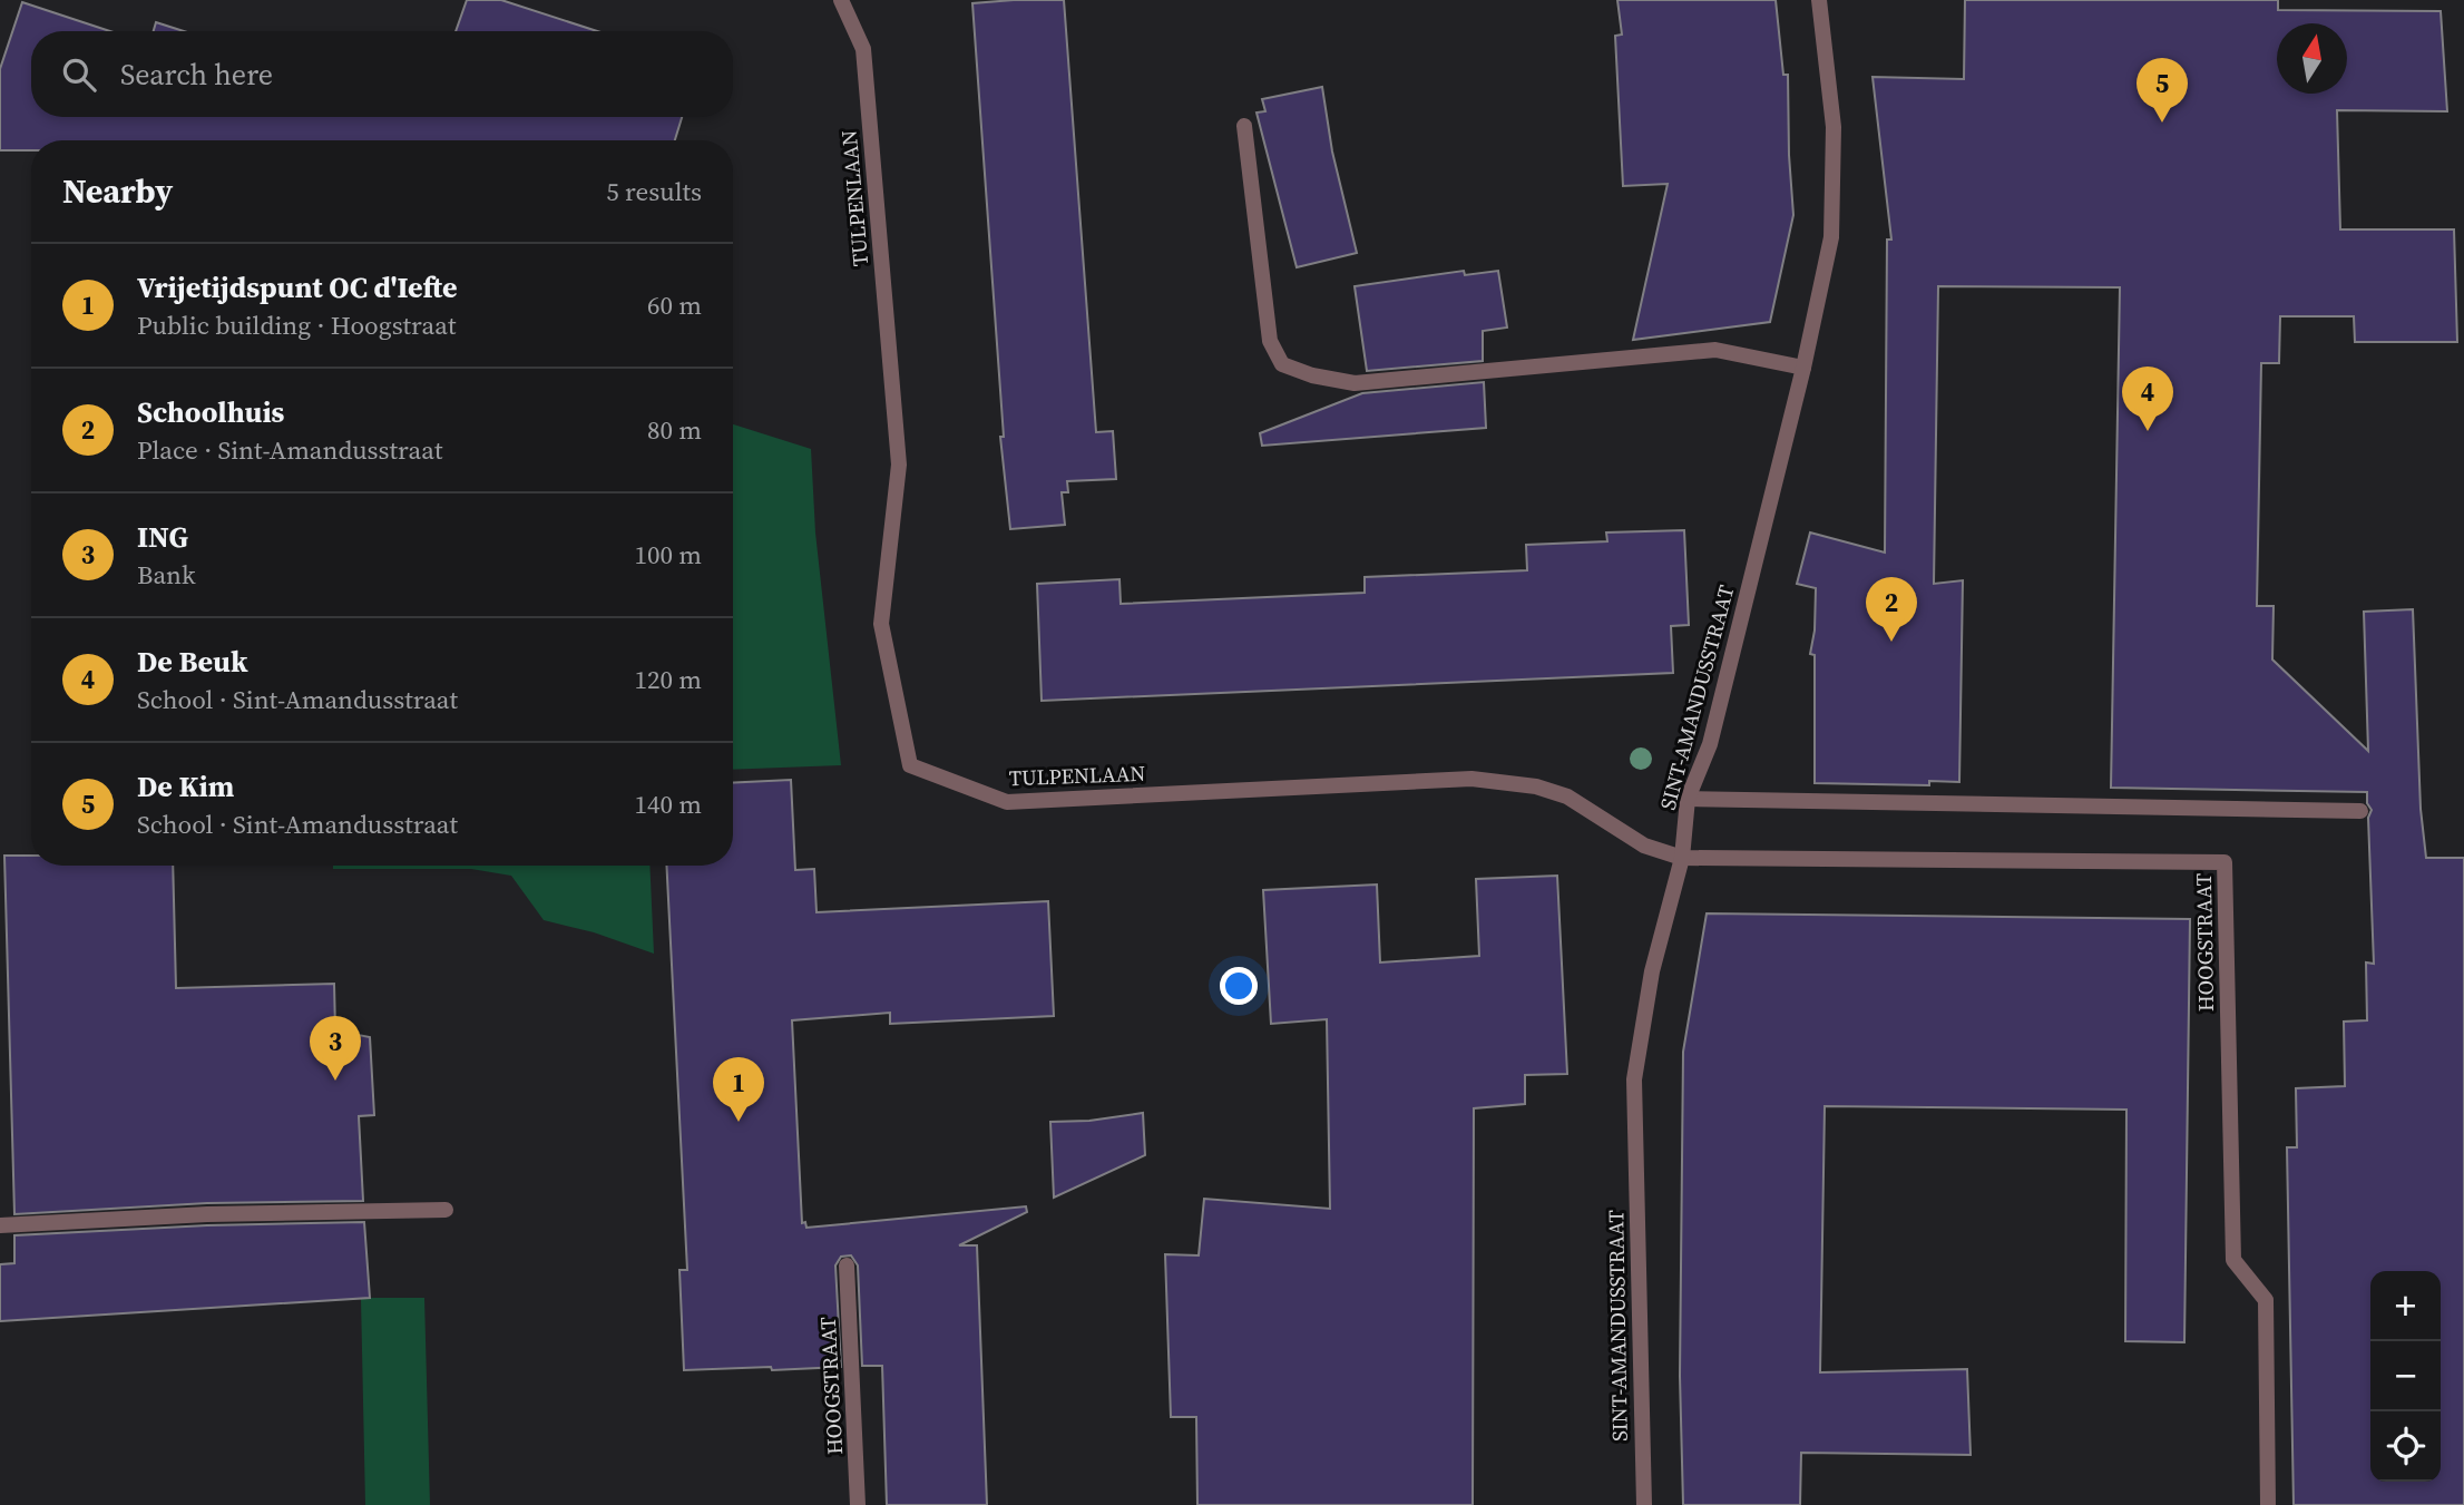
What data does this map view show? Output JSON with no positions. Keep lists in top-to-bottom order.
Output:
{
  "streets": {
    "street": ["TULPENLAAN", "SINT-AMANDUSSTRAAT", "HOOGSTRAAT"]
  },
  "crossings": [
    ["TULPENLAAN", "SINT-AMANDUSSTRAAT"],
    ["TULPENLAAN", "HOOGSTRAAT"],
    ["SINT-AMANDUSSTRAAT", "HOOGSTRAAT"]
  ],
  "north": "top",
  "page": {
    "search": "Search here",
    "pins": [
      "5",
      "4",
      "2",
      "3",
      "1"
    ],
    "heading": ["Nearby", "5 results"],
    "list": [
      {
        "mark": "1",
        "name": "Vrijetijdspunt OC d'Iefte",
        "note": "Public building · Hoogstraat",
        "value": "60 m"
      },
      {
        "mark": "2",
        "name": "Schoolhuis",
        "note": "Place · Sint-Amandusstraat",
        "value": "80 m"
      },
      {
        "mark": "3",
        "name": "ING",
        "note": "Bank",
        "value": "100 m"
      },
      {
        "mark": "4",
        "name": "De Beuk",
        "note": "School · Sint-Amandusstraat",
        "value": "120 m"
      },
      {
        "mark": "5",
        "name": "De Kim",
        "note": "School · Sint-Amandusstraat",
        "value": "140 m"
      }
    ],
    "map_buttons": ["+", "−"]
  }
}
